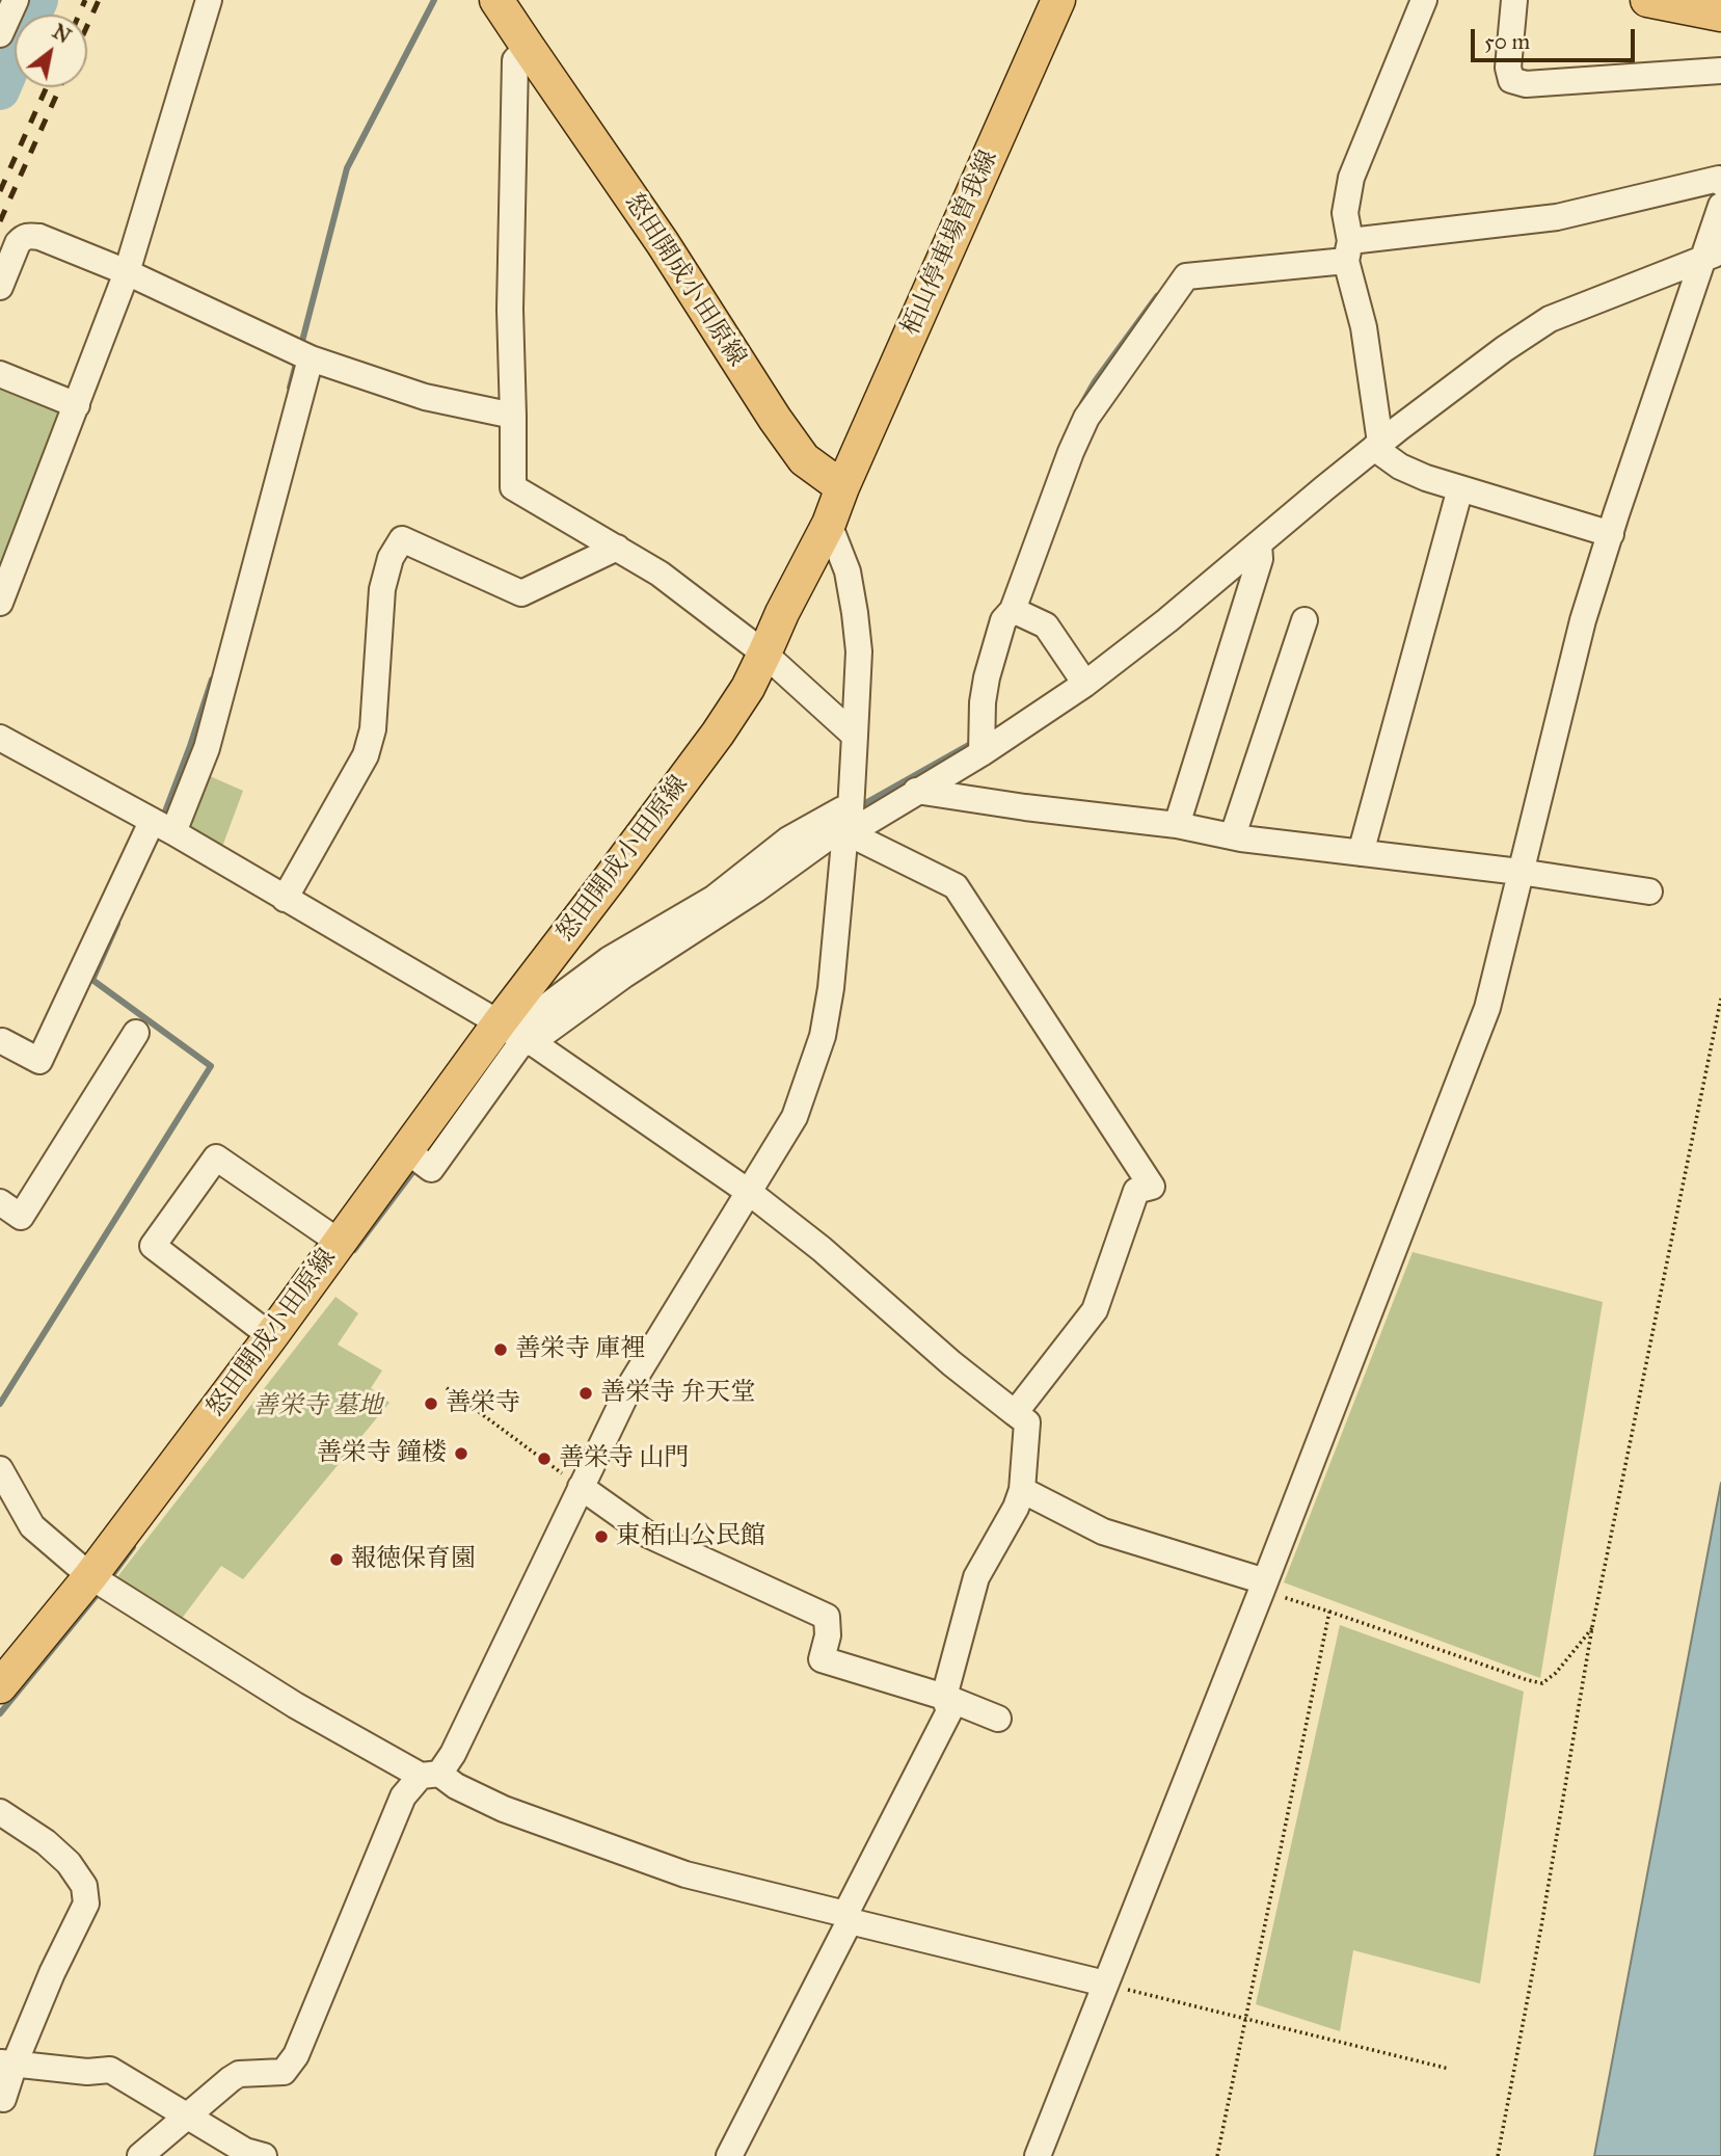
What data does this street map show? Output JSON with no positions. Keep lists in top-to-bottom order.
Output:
{
  "streets": {
    "main road": ["栢山停車場曽我線", "怒田開成小田原線"]
  },
  "crossings": [
    ["栢山停車場曽我線", "怒田開成小田原線"]
  ],
  "parks": ["善栄寺 墓地"],
  "places": [
    "善栄寺 庫裡",
    "善栄寺 弁天堂",
    "善栄寺",
    "善栄寺 鐘楼",
    "善栄寺 山門",
    "東栢山公民館",
    "報徳保育園"
  ],
  "scale_bar": "50 m",
  "north": "top right"
}
